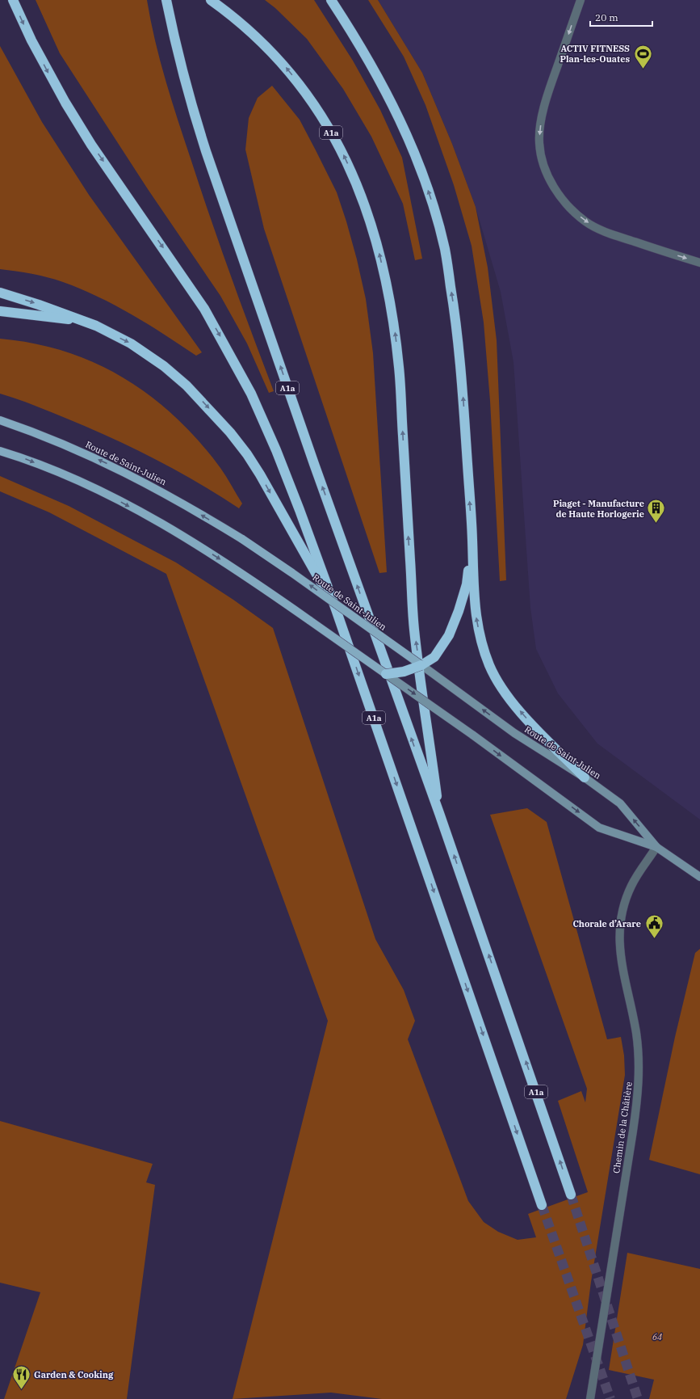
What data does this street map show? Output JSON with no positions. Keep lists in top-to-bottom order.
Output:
{
  "streets": {
    "highway": ["A1a"],
    "main road": ["Route de Saint-Julien"],
    "street": ["Chemin de la Châtière"]
  },
  "crossings": [
    ["Route de Saint-Julien", "Chemin de la Châtière"]
  ],
  "parks": ["64"],
  "places": {
    "sports": ["ACTIV FITNESS Plan-les-Ouates"],
    "building": ["Piaget - Manufacture de Haute Horlogerie"],
    "public building": ["Chorale d’Arare"],
    "restaurant": ["Garden & Cooking"]
  },
  "scale_bar": "20 m"
}
